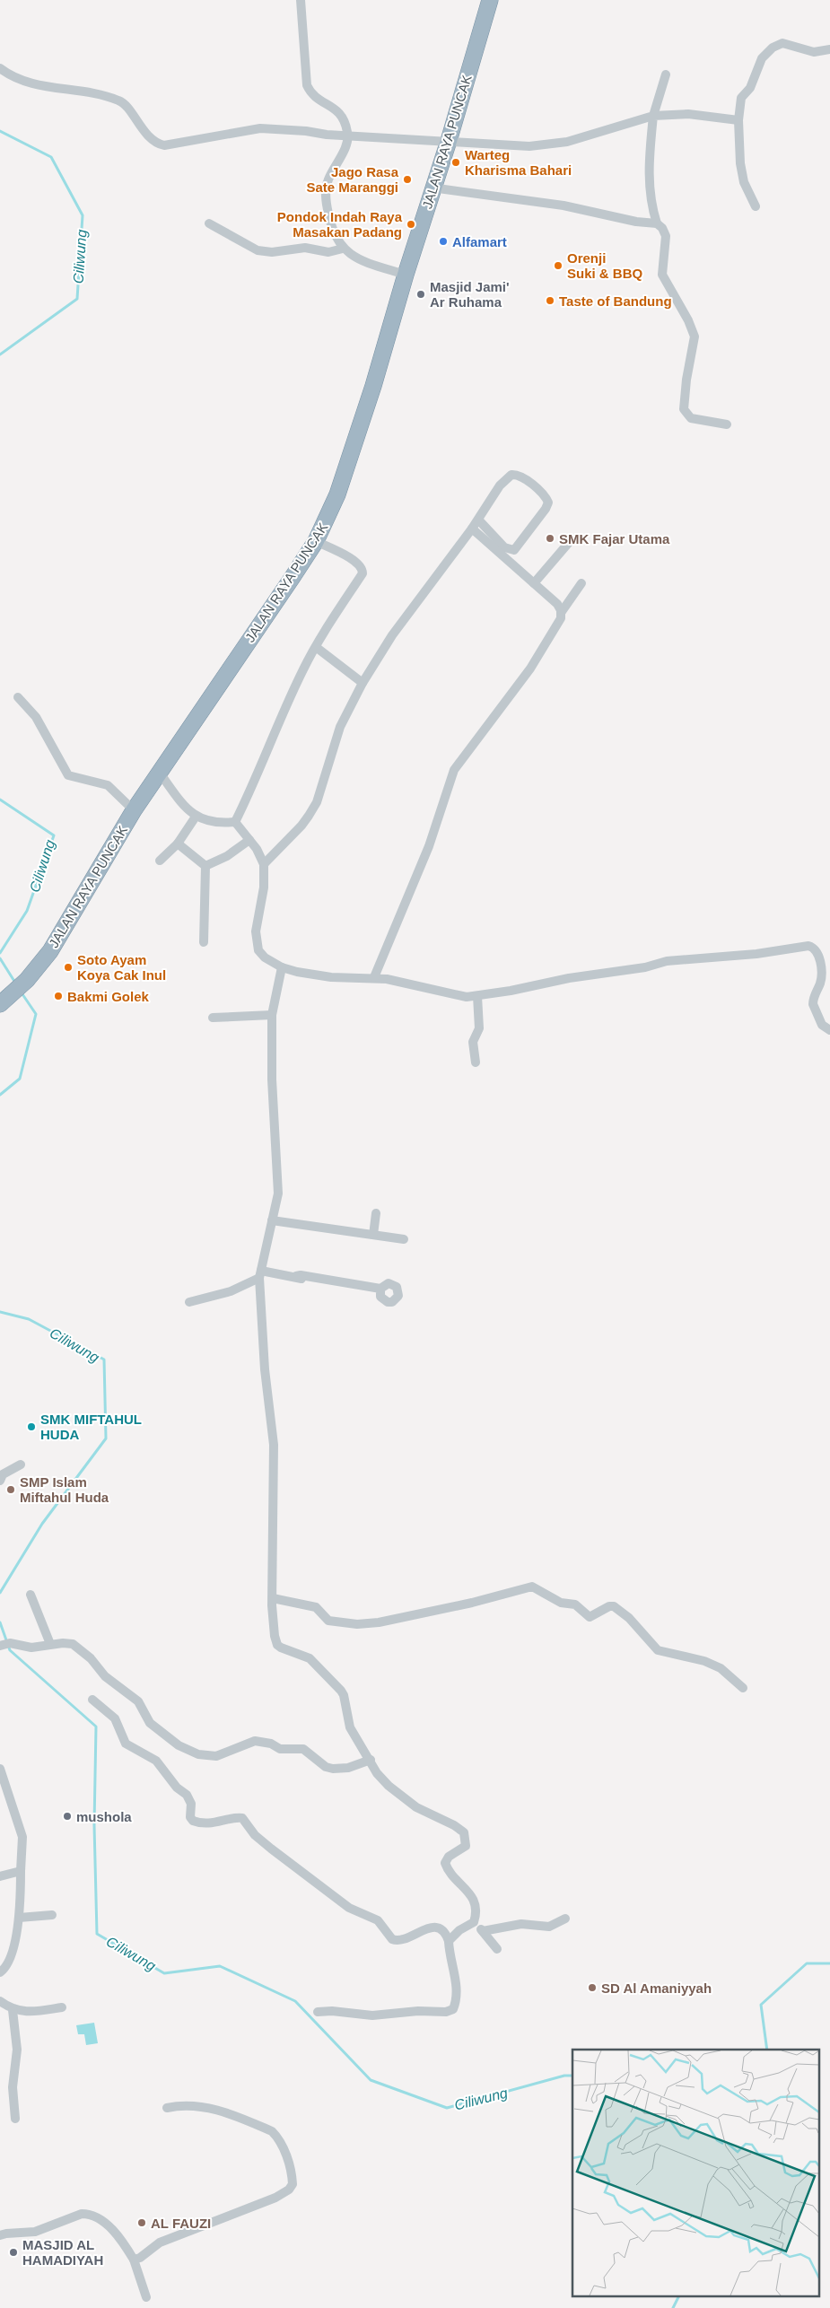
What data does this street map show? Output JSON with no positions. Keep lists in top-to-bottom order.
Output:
{
  "streets": {
    "highway": ["JALAN RAYA PUNCAK"]
  },
  "water": ["Ciliwung"],
  "places": [
    "Warteg Kharisma Bahari",
    "Jago Rasa Sate Maranggi",
    "Pondok Indah Raya Masakan Padang",
    "Alfamart",
    "Orenji Suki & BBQ",
    "Masjid Jami' Ar Ruhama",
    "Taste of Bandung",
    "SMK Fajar Utama",
    "Soto Ayam Koya Cak Inul",
    "Bakmi Golek",
    "SMK MIFTAHUL HUDA",
    "SMP Islam Miftahul Huda",
    "mushola",
    "SD Al Amaniyyah",
    "AL FAUZI",
    "MASJID AL HAMADIYAH"
  ]
}
